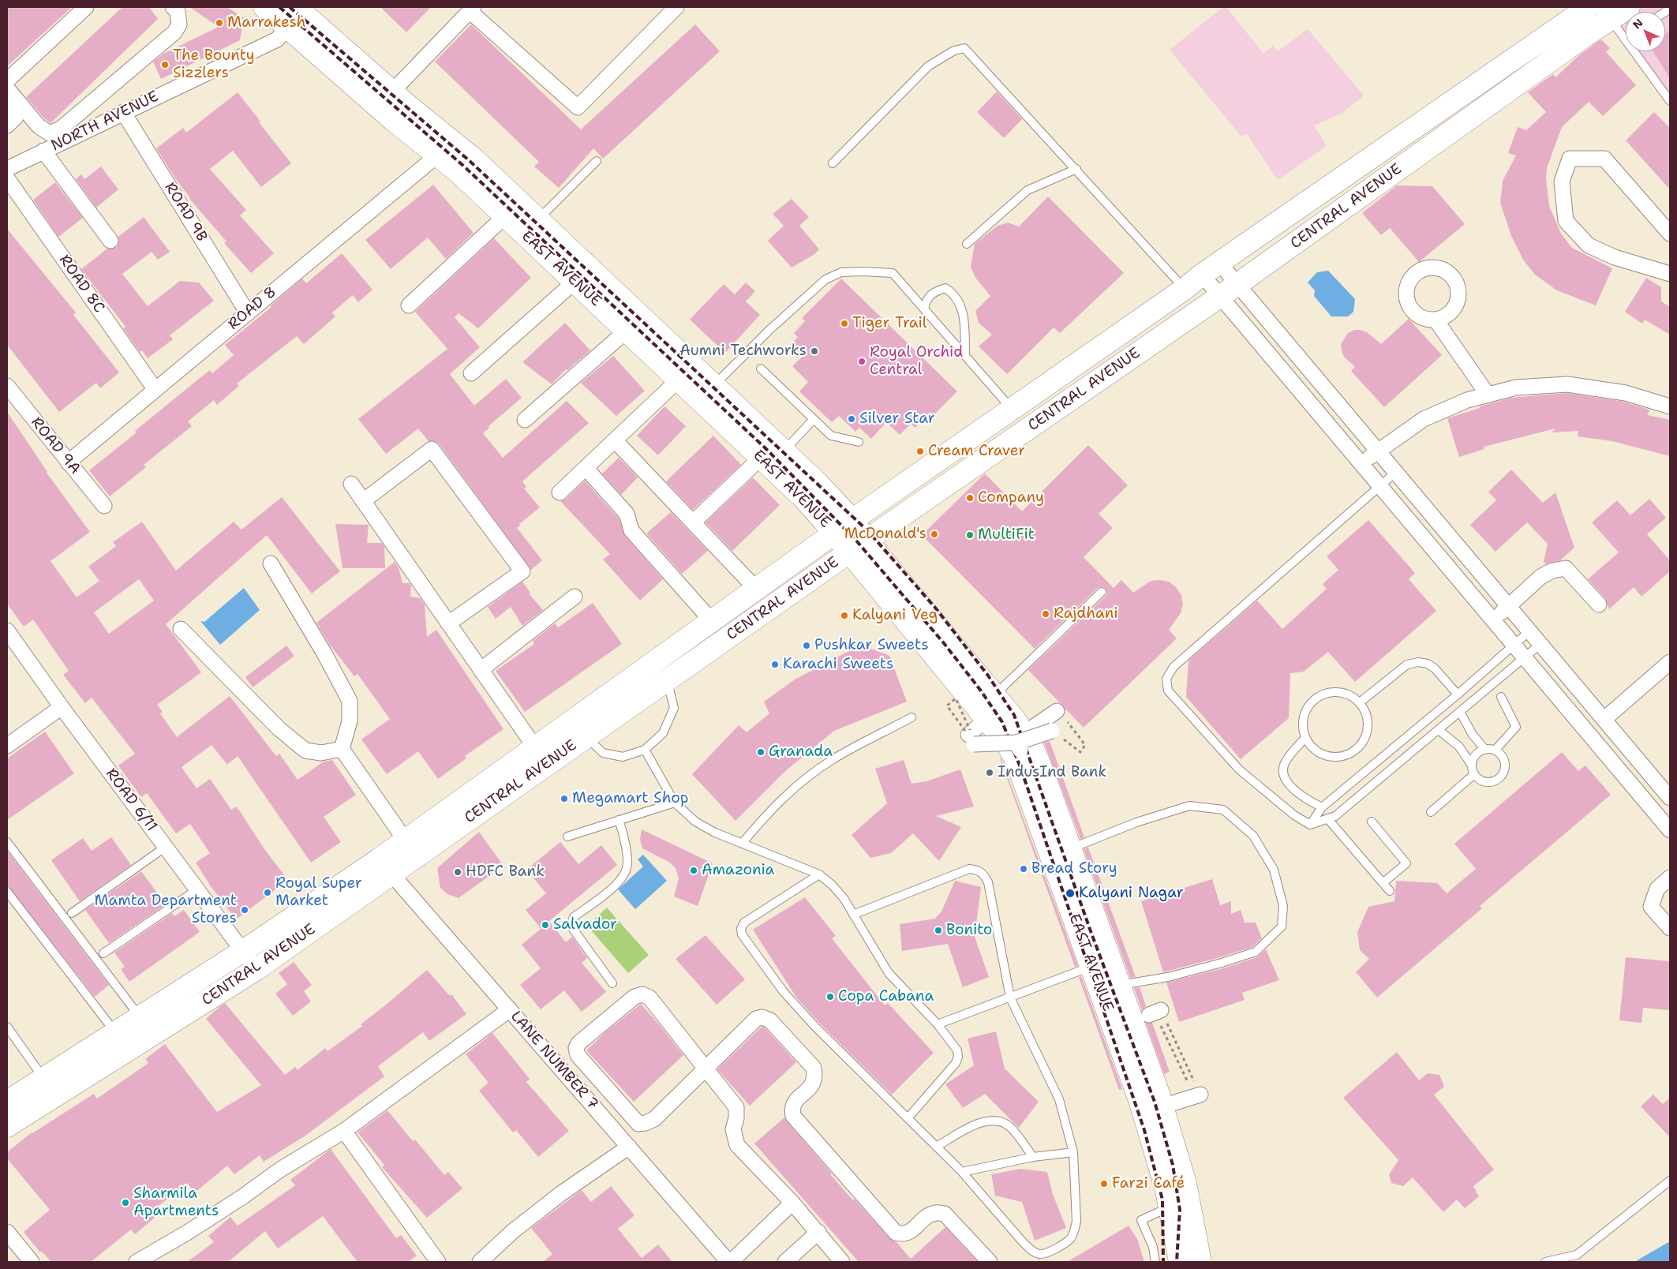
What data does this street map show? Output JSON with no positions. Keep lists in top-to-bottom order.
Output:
{
  "streets": {
    "street": [
      "NORTH AVENUE",
      "CENTRAL AVENUE",
      "ROAD 9B",
      "EAST AVENUE",
      "ROAD 8C",
      "ROAD 8",
      "ROAD 9A",
      "ROAD 6/11",
      "LANE NUMBER 7"
    ]
  },
  "crossings": [
    ["NORTH AVENUE", "ROAD 9B"],
    ["NORTH AVENUE", "EAST AVENUE"],
    ["CENTRAL AVENUE", "EAST AVENUE"],
    ["CENTRAL AVENUE", "ROAD 6/11"],
    ["CENTRAL AVENUE", "LANE NUMBER 7"],
    ["ROAD 9B", "ROAD 8"],
    ["EAST AVENUE", "ROAD 8"],
    ["ROAD 8C", "ROAD 8"],
    ["ROAD 8", "ROAD 9A"]
  ],
  "places": [
    "Marrakesh",
    "The Bounty Sizzlers",
    "Tiger Trail",
    "Aumni Techworks",
    "Royal Orchid Central",
    "Silver Star",
    "Cream Craver",
    "Company",
    "McDonald's",
    "MultiFit",
    "Rajdhani",
    "Kalyani Veg",
    "Pushkar Sweets",
    "Karachi Sweets",
    "Granada",
    "IndusInd Bank",
    "Megamart Shop",
    "Bread Story",
    "Amazonia",
    "HDFC Bank",
    "Royal Super Market",
    "Kalyani Nagar",
    "Mamta Department Stores",
    "Salvador",
    "Bonito",
    "Copa Cabana",
    "Farzi Café",
    "Sharmila Apartments"
  ],
  "north": "top left"
}
